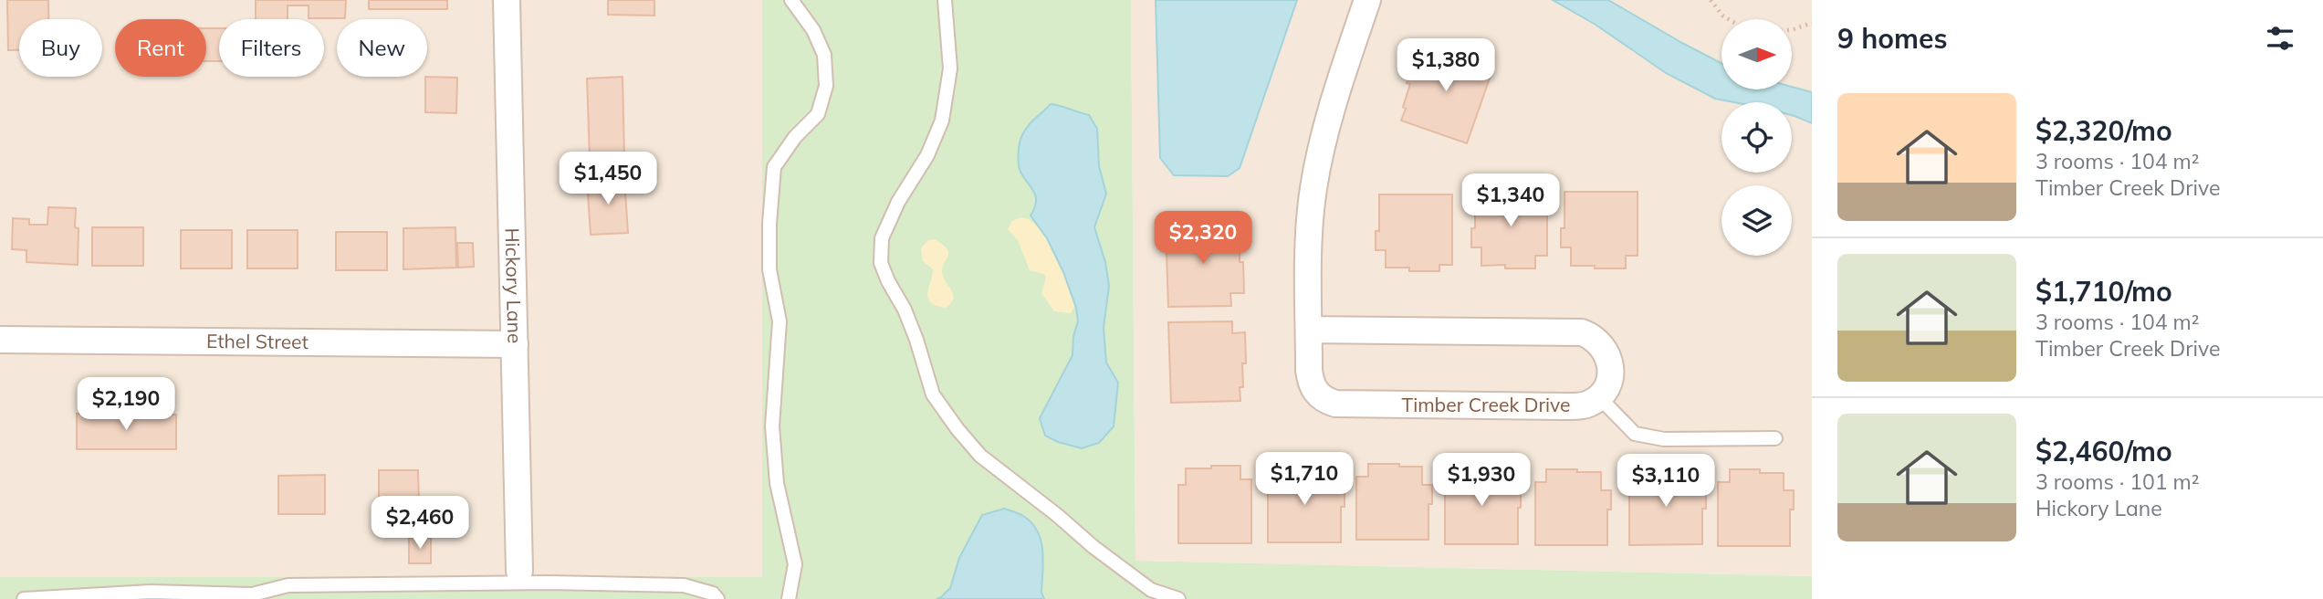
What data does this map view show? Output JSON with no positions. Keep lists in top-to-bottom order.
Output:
{
  "streets": {
    "street": ["Hickory Lane", "Ethel Street", "Timber Creek Drive"]
  },
  "crossings": [
    ["Hickory Lane", "Ethel Street"]
  ],
  "north": "right",
  "page": {
    "heading": "9 homes",
    "chip": [
      "Buy",
      "Rent",
      "Filters",
      "New"
    ],
    "price": [
      "$1,380",
      "$1,450",
      "$1,340",
      "$2,320",
      "$2,190",
      "$1,710",
      "$1,930",
      "$3,110",
      "$2,460"
    ],
    "list": [
      {
        "name": "$2,320/mo",
        "note": "3 rooms · 104 m² · Timber Creek Drive"
      },
      {
        "name": "$1,710/mo",
        "note": "3 rooms · 104 m² · Timber Creek Drive"
      },
      {
        "name": "$2,460/mo",
        "note": "3 rooms · 101 m² · Hickory Lane"
      }
    ]
  }
}
